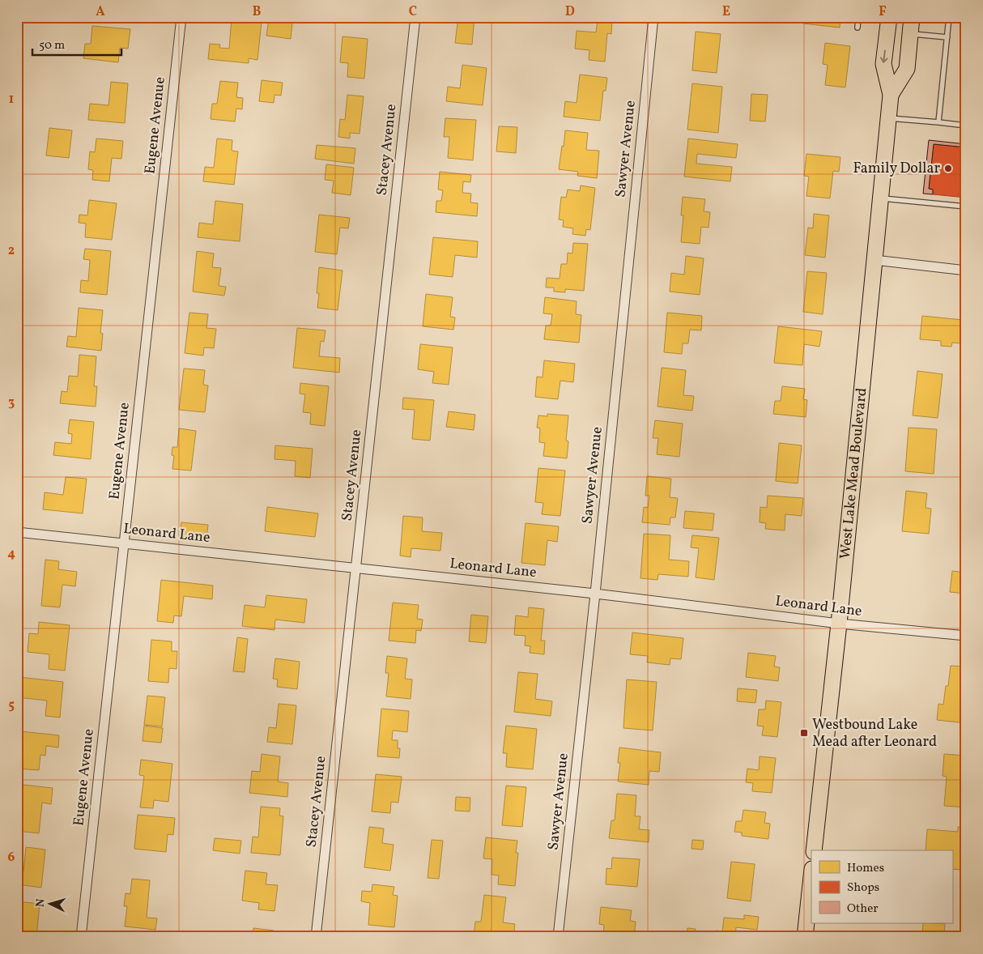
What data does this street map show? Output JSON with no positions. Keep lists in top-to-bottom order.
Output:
{
  "streets": {
    "main road": ["West Lake Mead Boulevard"],
    "street": [
      "Eugene Avenue",
      "Sawyer Avenue",
      "Stacey Avenue",
      "Leonard Lane"
    ]
  },
  "crossings": [
    ["Eugene Avenue", "Leonard Lane"],
    ["Sawyer Avenue", "Leonard Lane"],
    ["Stacey Avenue", "Leonard Lane"],
    ["West Lake Mead Boulevard", "Leonard Lane"]
  ],
  "places": {
    "other": ["Family Dollar"],
    "transit": ["Westbound Lake Mead after Leonard"]
  },
  "legend": ["Homes", "Shops", "Other"],
  "scale_bar": "50 m",
  "north": "left",
  "grid": {
    "columns": [
      "A",
      "B",
      "C",
      "D",
      "E",
      "F"
    ],
    "rows": [
      "1",
      "2",
      "3",
      "4",
      "5",
      "6"
    ]
  }
}
